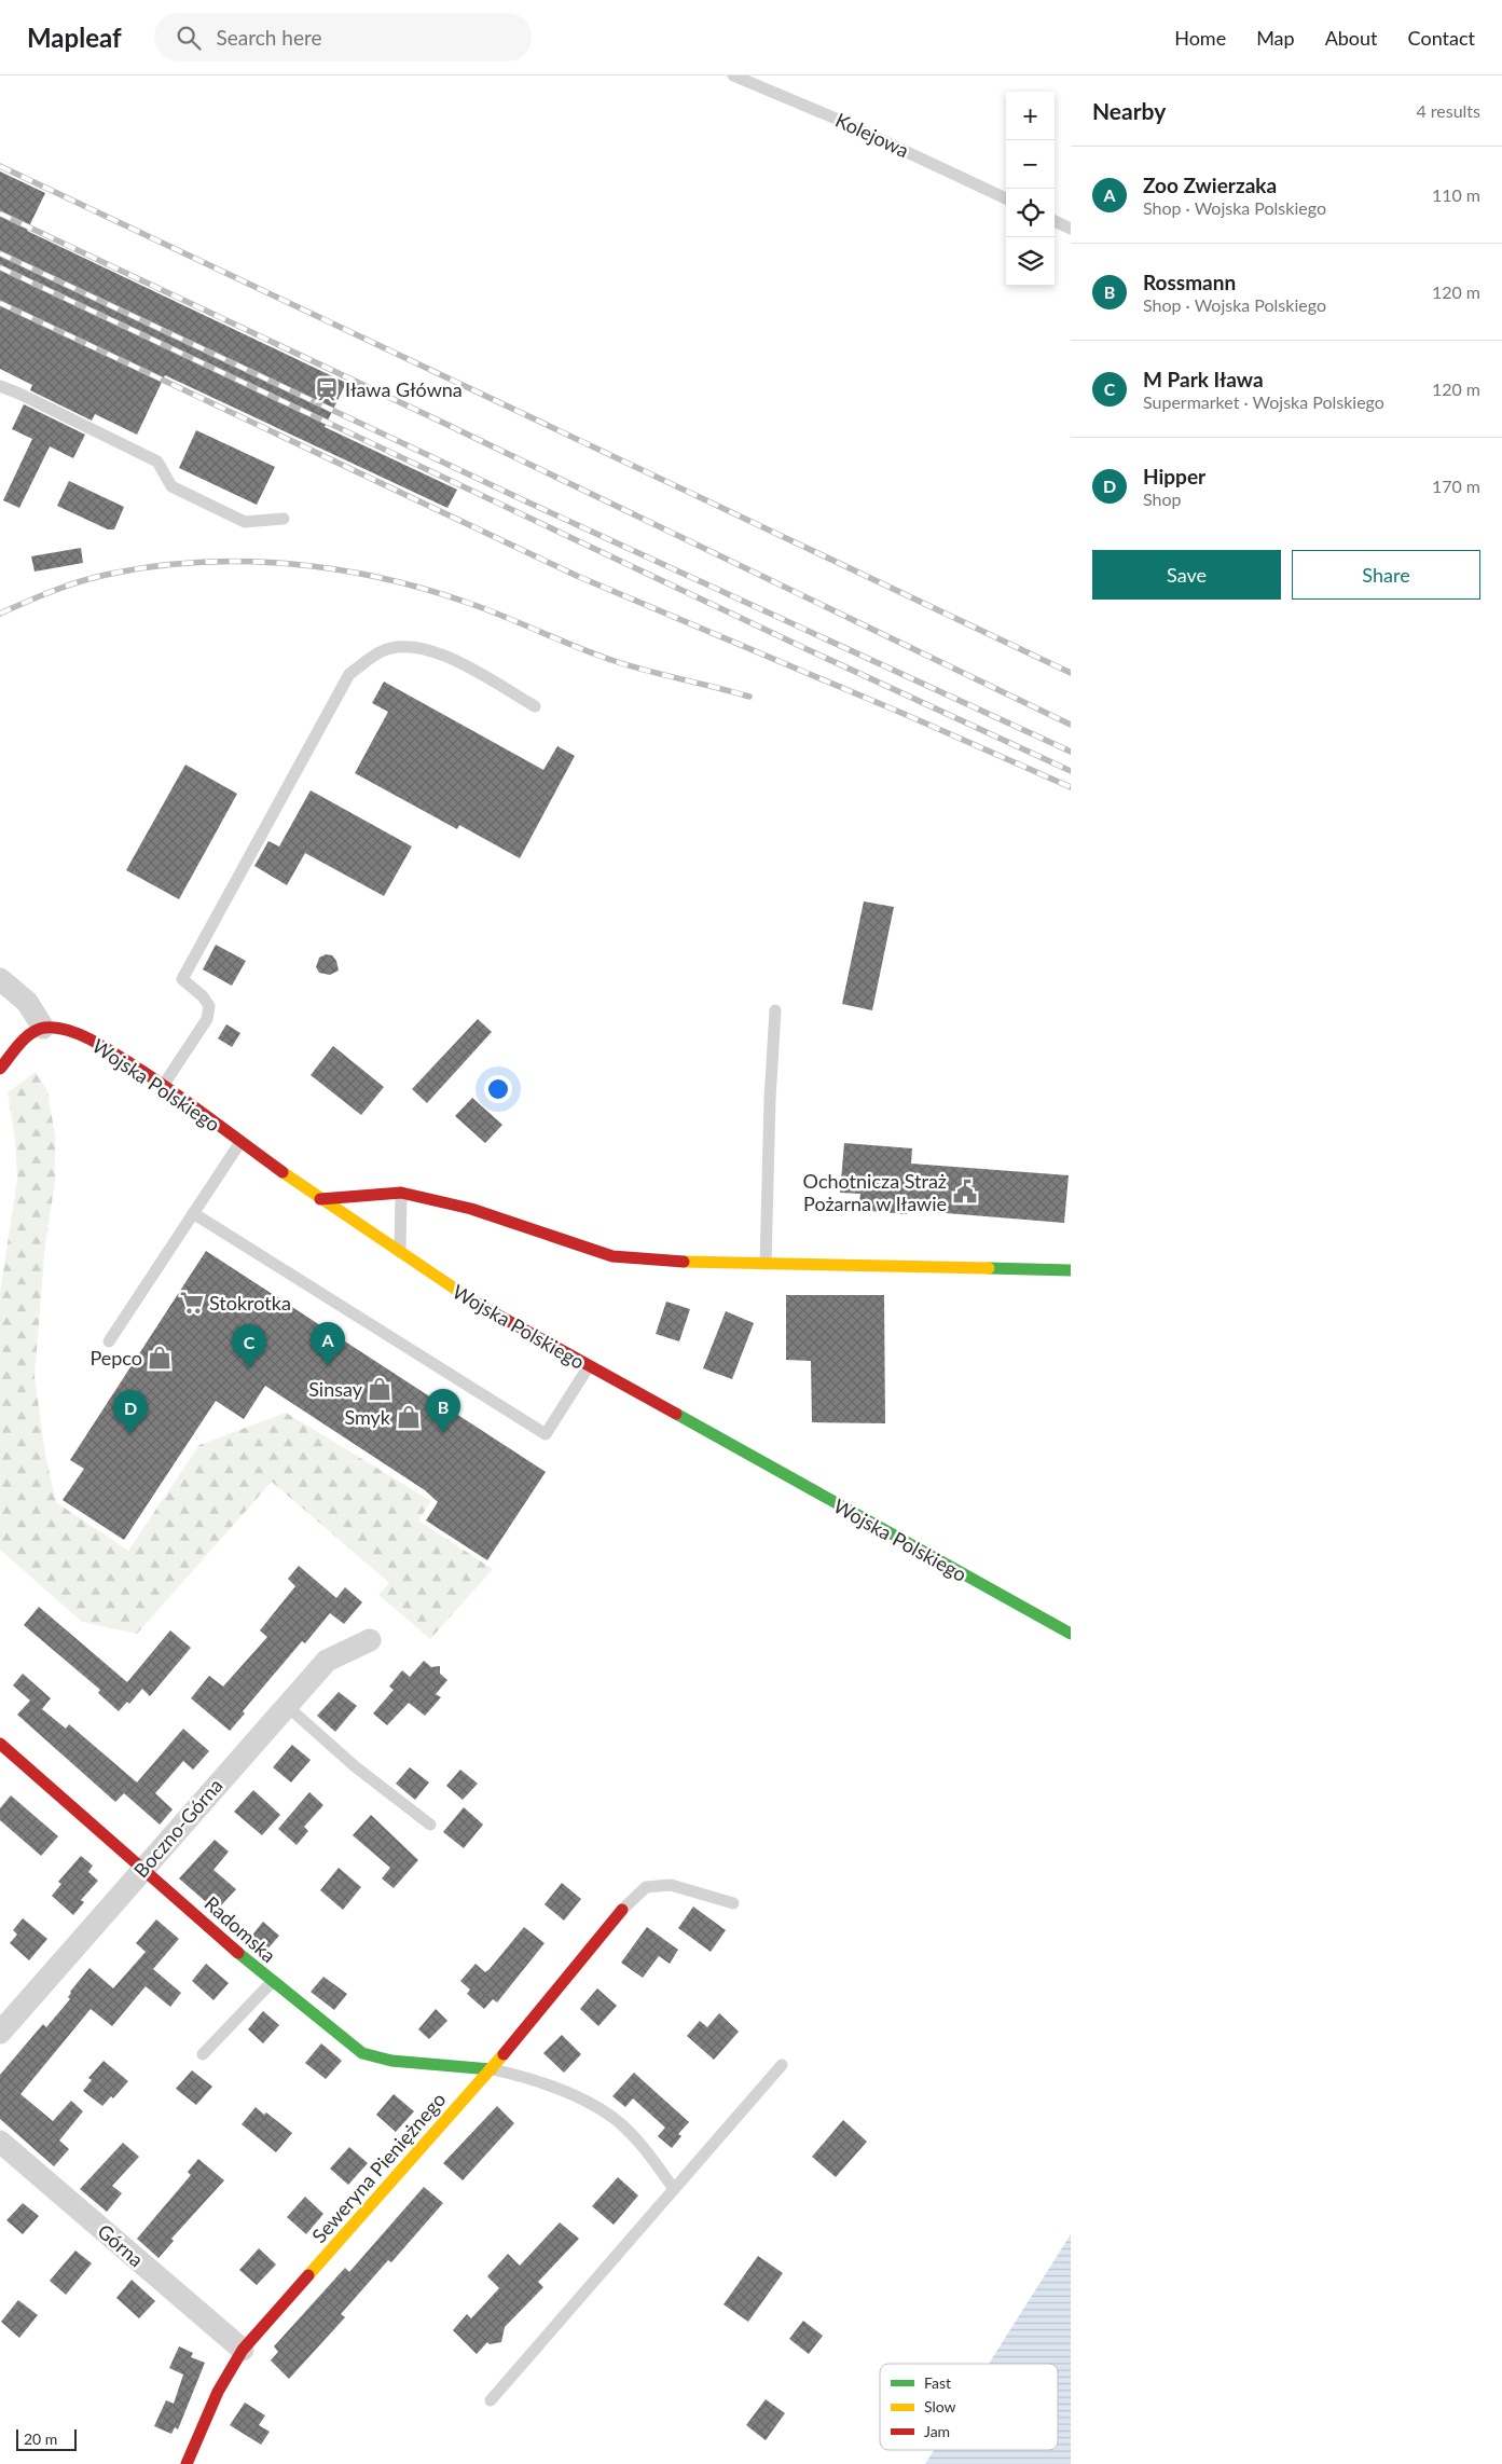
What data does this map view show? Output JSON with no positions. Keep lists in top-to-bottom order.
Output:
{
  "streets": {
    "street": [
      "Wojska Polskiego",
      "Boczno-Górna",
      "Radomska",
      "Seweryna Pieniężnego",
      "Górna"
    ],
    "lane": ["Kolejowa"]
  },
  "crossings": [
    ["Boczno-Górna", "Radomska"],
    ["Radomska", "Seweryna Pieniężnego"],
    ["Seweryna Pieniężnego", "Górna"]
  ],
  "places": {
    "station": ["Iława Główna"],
    "public building": ["Ochotnicza Straż Pożarna w Iławie"],
    "supermarket": ["Stokrotka"],
    "shop": ["Pepco", "Sinsay", "Smyk"]
  },
  "legend": ["Fast", "Slow", "Jam"],
  "scale_bar": "20 m",
  "page": {
    "header": "Mapleaf",
    "search": "Search here",
    "nav": [
      "Home",
      "Map",
      "About",
      "Contact"
    ],
    "heading": ["Nearby", "4 results"],
    "map_buttons": ["+", "−"],
    "list": [
      {
        "mark": "A",
        "name": "Zoo Zwierzaka",
        "note": "Shop · Wojska Polskiego",
        "value": "110 m"
      },
      {
        "mark": "B",
        "name": "Rossmann",
        "note": "Shop · Wojska Polskiego",
        "value": "120 m"
      },
      {
        "mark": "C",
        "name": "M Park Iława",
        "note": "Supermarket · Wojska Polskiego",
        "value": "120 m"
      },
      {
        "mark": "D",
        "name": "Hipper",
        "note": "Shop",
        "value": "170 m"
      }
    ],
    "buttons": ["Save", "Share"],
    "pins": [
      "A",
      "C",
      "B",
      "D"
    ],
    "scale": "20 m"
  }
}
